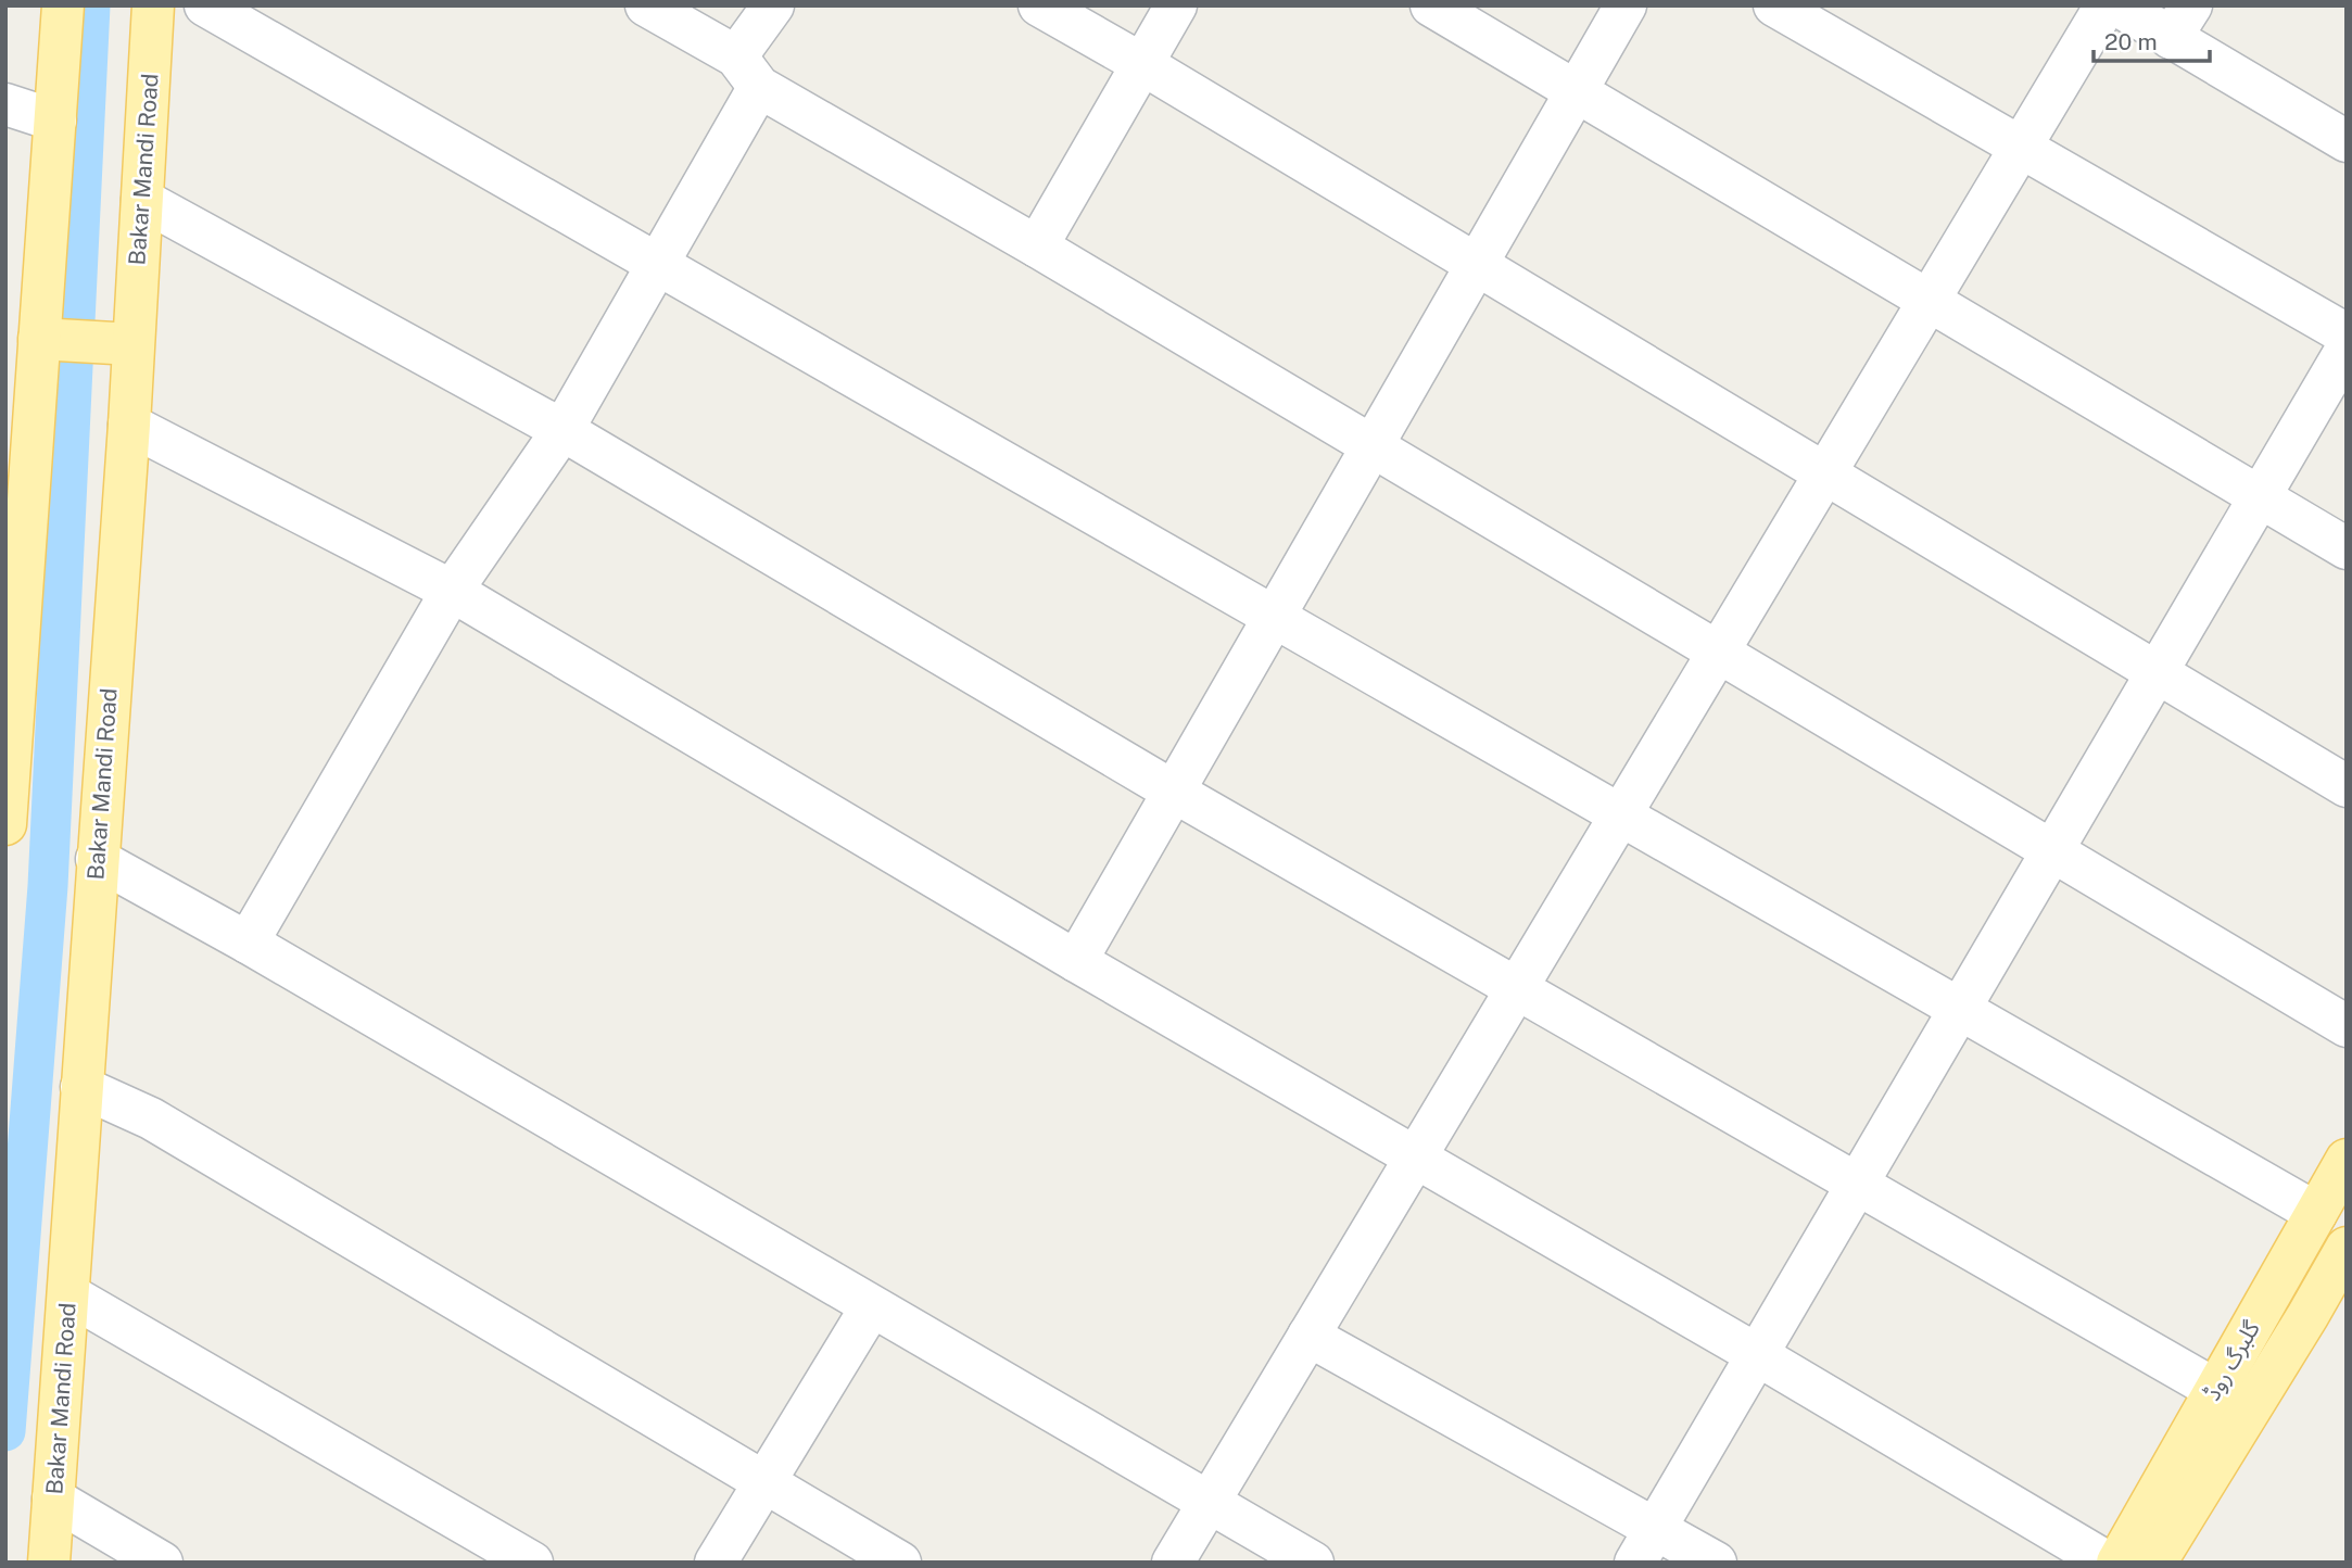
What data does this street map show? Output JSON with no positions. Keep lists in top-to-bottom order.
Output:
{
  "streets": {
    "main road": ["Bakar Mandi Road", "گلبرگ روڈ"]
  },
  "scale_bar": "20 m"
}
